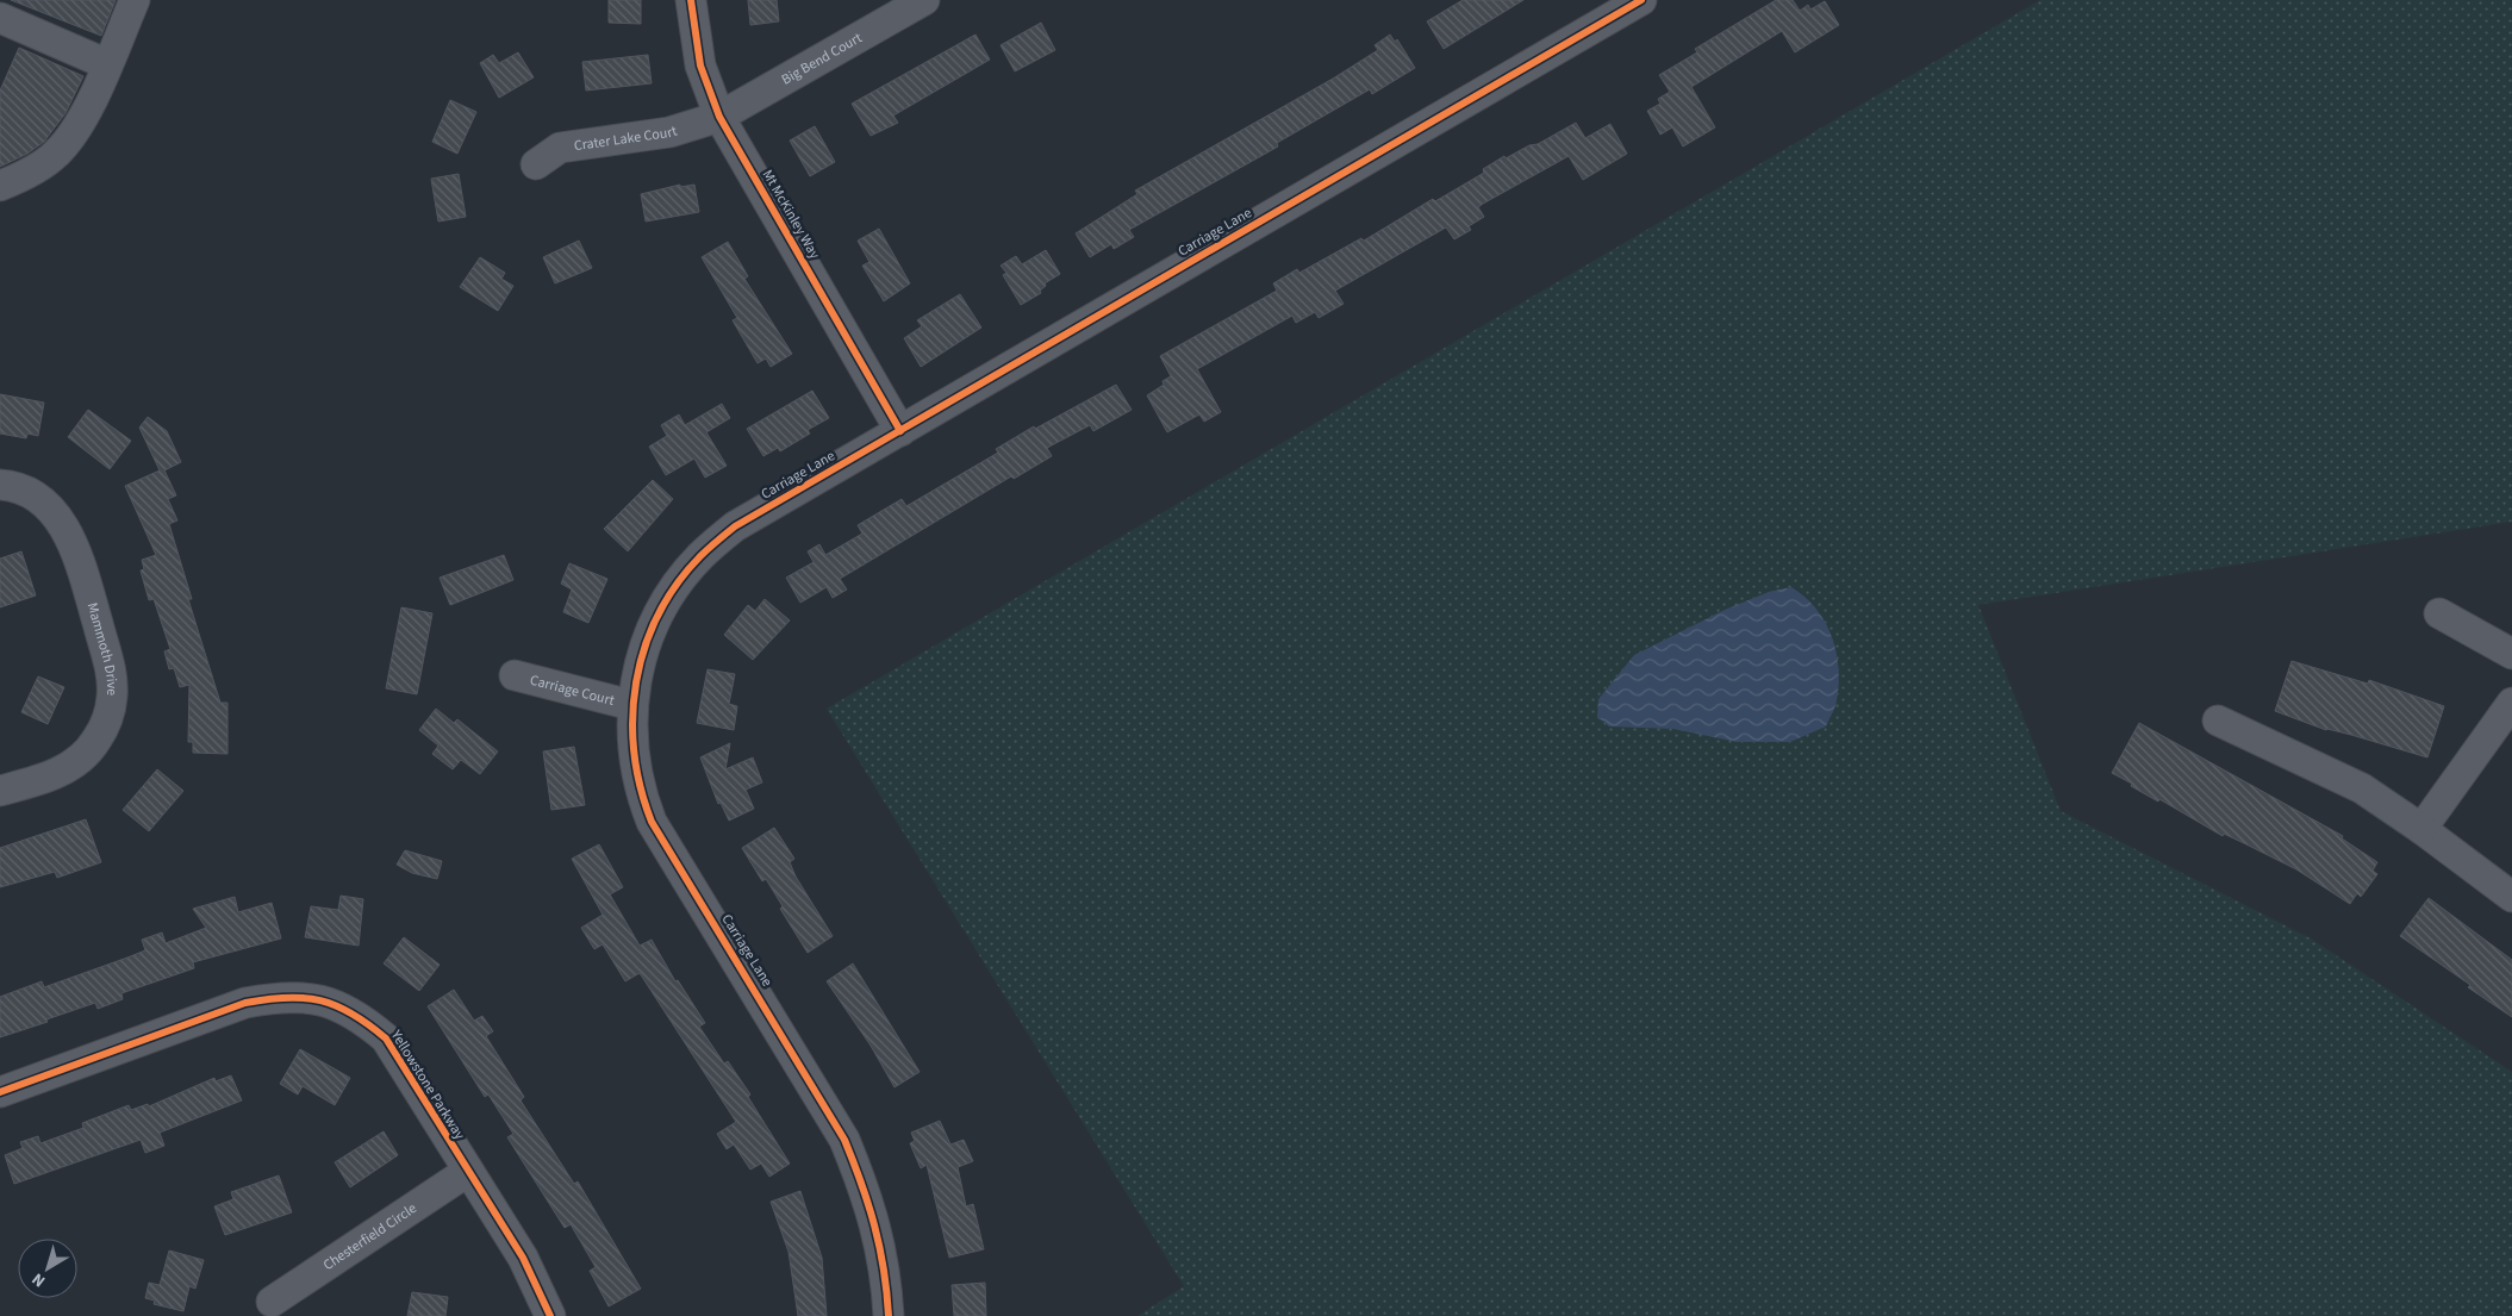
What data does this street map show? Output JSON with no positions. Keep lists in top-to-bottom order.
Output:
{
  "streets": {
    "street": [
      "Big Bend Court",
      "Crater Lake Court",
      "Mt McKinley Way",
      "Carriage Lane",
      "Mammoth Drive",
      "Carriage Court",
      "Yellowstone Parkway",
      "Chesterfield Circle"
    ]
  },
  "crossings": [
    ["Big Bend Court", "Crater Lake Court"],
    ["Big Bend Court", "Mt McKinley Way"],
    ["Crater Lake Court", "Mt McKinley Way"],
    ["Mt McKinley Way", "Carriage Lane"],
    ["Carriage Lane", "Carriage Court"],
    ["Yellowstone Parkway", "Chesterfield Circle"]
  ],
  "north": "bottom left"
}
